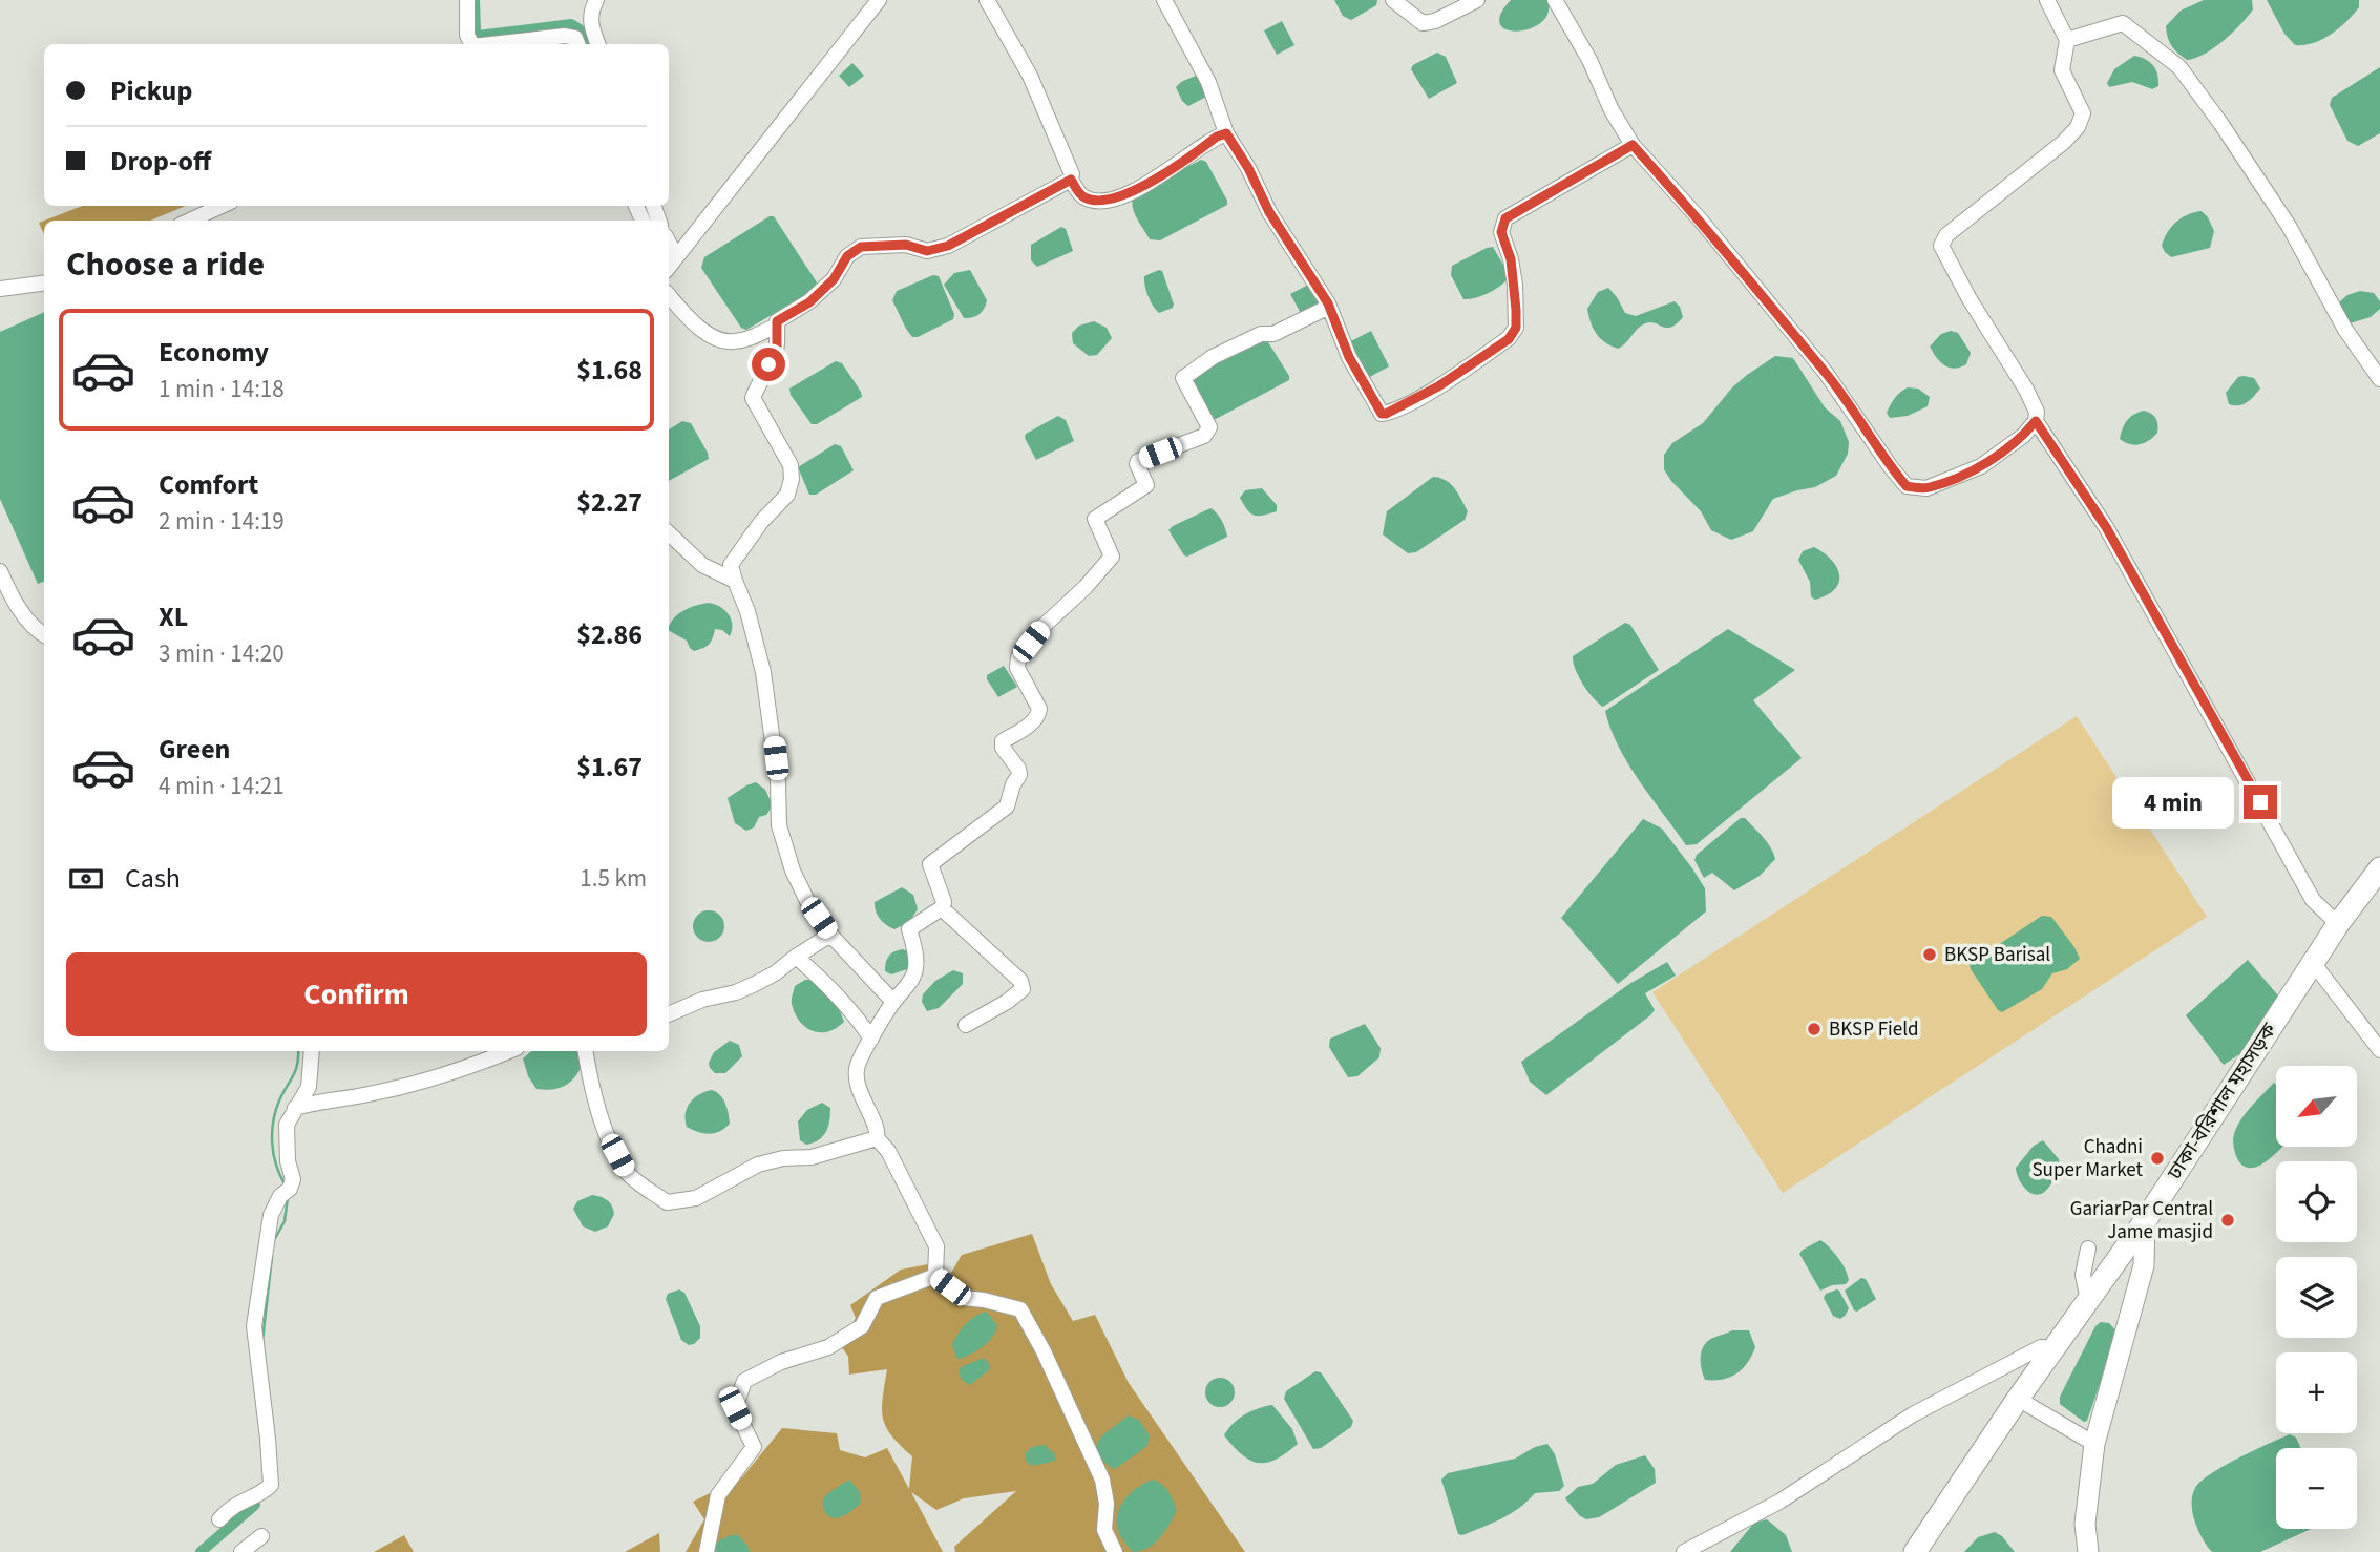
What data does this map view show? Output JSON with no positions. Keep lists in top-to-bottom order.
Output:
{
  "streets": {
    "highway": ["ঢাকা-বরিশাল মহাসড়ক"]
  },
  "places": [
    "BKSP Barisal",
    "BKSP Field",
    "Chadni Super Market",
    "GariarPar Central Jame masjid"
  ],
  "north": "bottom left",
  "page": {
    "banner": ["Pickup", "Drop-off"],
    "heading": "Choose a ride",
    "list": [
      {
        "name": "Economy",
        "note": "1 min · 14:18",
        "value": "$1.68"
      },
      {
        "name": "Comfort",
        "note": "2 min · 14:19",
        "value": "$2.27"
      },
      {
        "name": "XL",
        "note": "3 min · 14:20",
        "value": "$2.86"
      },
      {
        "name": "Green",
        "note": "4 min · 14:21",
        "value": "$1.67"
      }
    ],
    "bubble": "4 min",
    "pay": ["Cash", "1.5 km"],
    "buttons": "Confirm",
    "map_buttons": ["+", "−"]
  }
}
